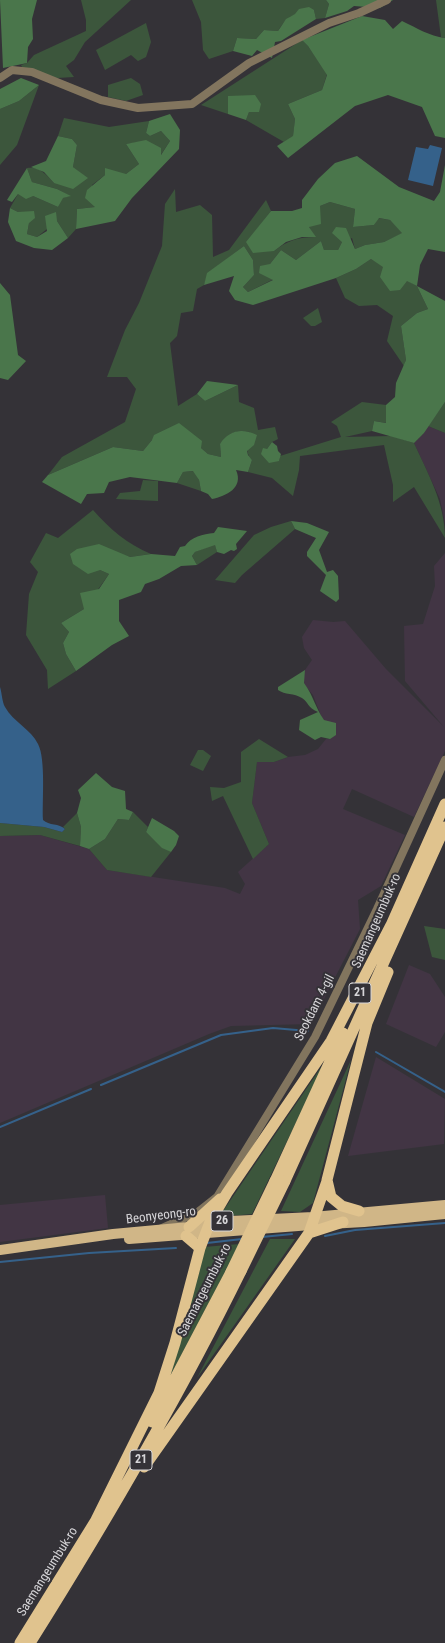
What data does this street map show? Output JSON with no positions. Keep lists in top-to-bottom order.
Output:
{
  "streets": {
    "highway": ["Saemangeumbuk-ro", "21"],
    "main road": ["Beonyeong-ro", "26"],
    "street": ["Seokdam 4-gil"]
  },
  "crossings": [
    ["Saemangeumbuk-ro", "21"],
    ["21", "Beonyeong-ro"],
    ["Seokdam 4-gil", "Beonyeong-ro"]
  ]
}
